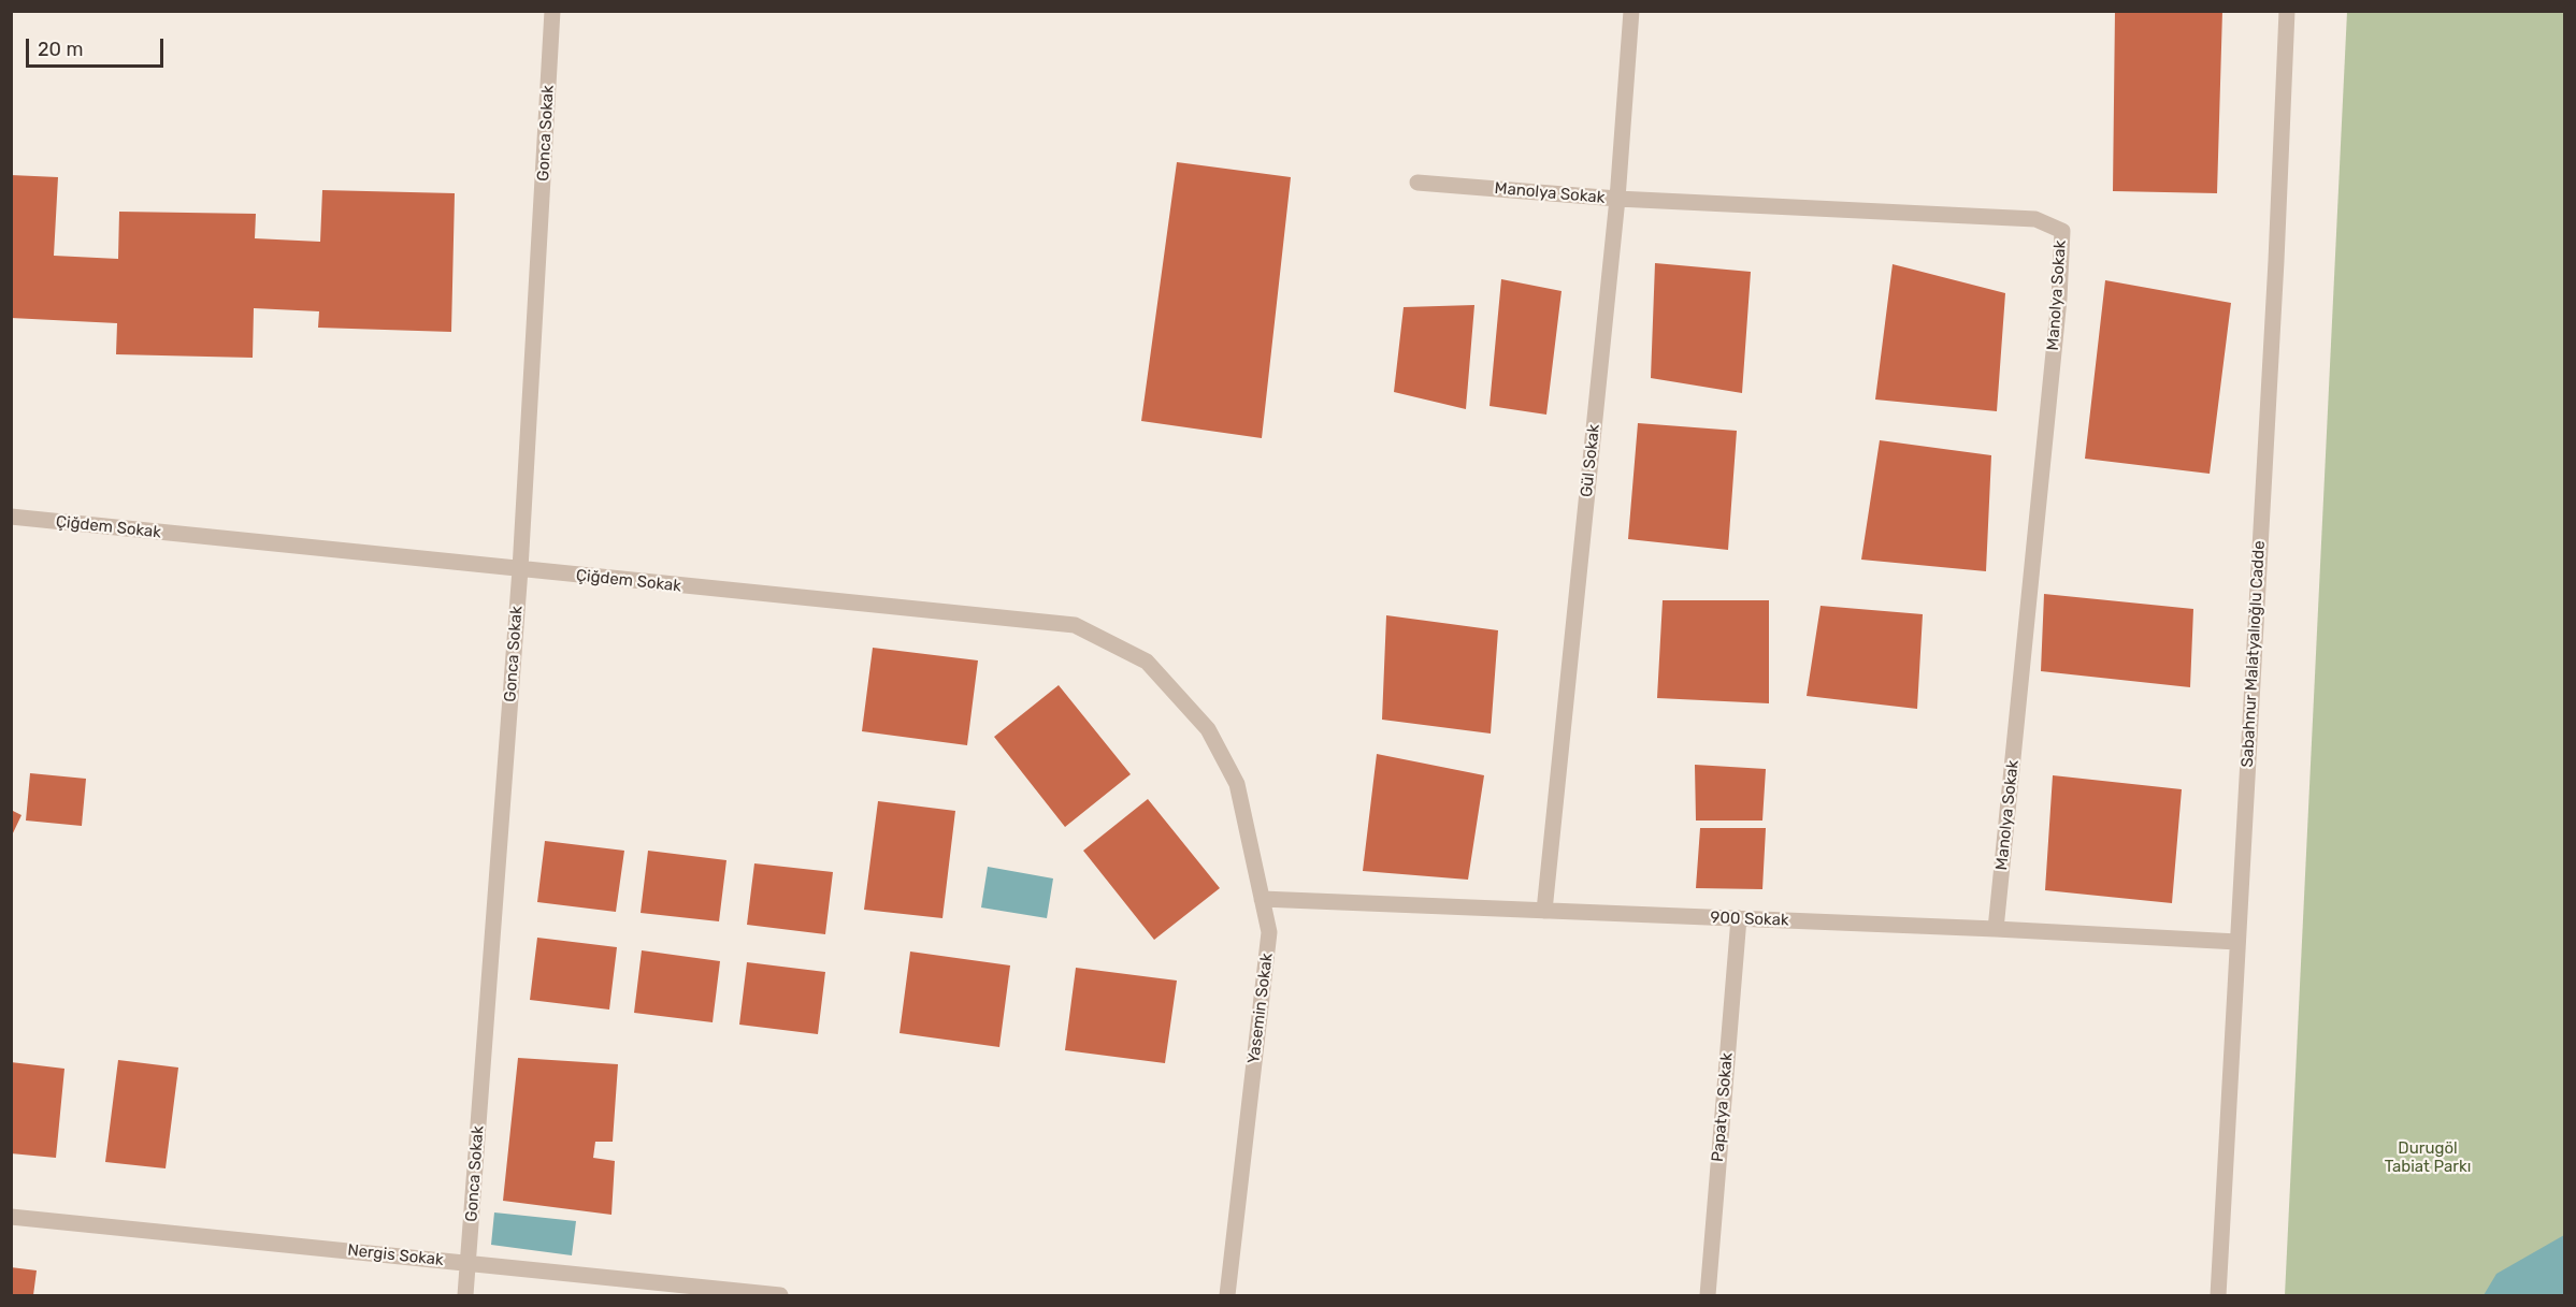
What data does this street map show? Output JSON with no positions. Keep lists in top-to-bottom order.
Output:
{
  "streets": {
    "street": [
      "Gonca Sokak",
      "Manolya Sokak",
      "Gül Sokak",
      "Çiğdem Sokak",
      "Sabahnur Malatyalıoğlu Cadde",
      "900 Sokak",
      "Yasemin Sokak",
      "Papatya Sokak",
      "Nergis Sokak"
    ]
  },
  "crossings": [
    ["Gonca Sokak", "Çiğdem Sokak"],
    ["Gonca Sokak", "Nergis Sokak"],
    ["Manolya Sokak", "Gül Sokak"],
    ["Manolya Sokak", "900 Sokak"],
    ["Gül Sokak", "900 Sokak"],
    ["Çiğdem Sokak", "Yasemin Sokak"],
    ["Sabahnur Malatyalıoğlu Cadde", "900 Sokak"],
    ["900 Sokak", "Yasemin Sokak"],
    ["900 Sokak", "Papatya Sokak"]
  ],
  "parks": ["Durugöl Tabiat Parkı"],
  "scale_bar": "20 m"
}
